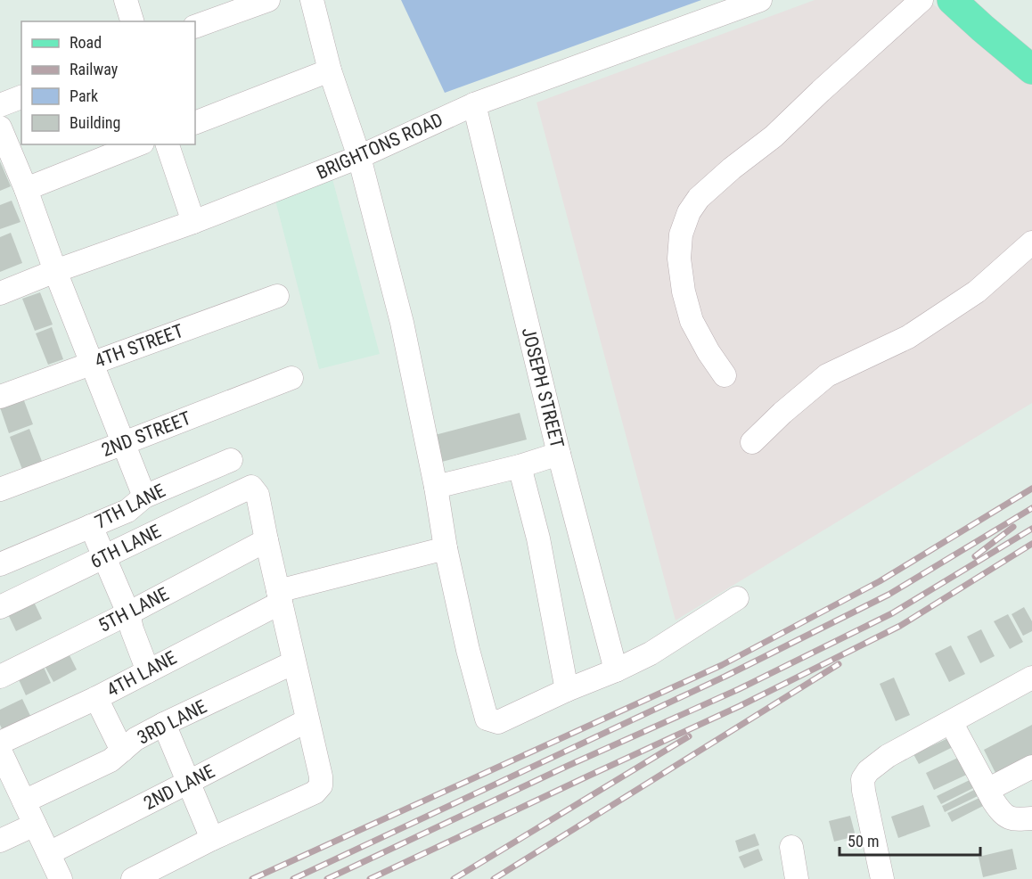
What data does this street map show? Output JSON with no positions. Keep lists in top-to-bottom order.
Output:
{
  "streets": {
    "street": [
      "BRIGHTONS ROAD",
      "4TH STREET",
      "JOSEPH STREET",
      "2ND STREET",
      "7TH LANE",
      "6TH LANE",
      "5TH LANE",
      "4TH LANE",
      "3RD LANE",
      "2ND LANE"
    ]
  },
  "crossings": [
    ["BRIGHTONS ROAD", "JOSEPH STREET"],
    ["6TH LANE", "5TH LANE"]
  ],
  "legend": [
    "Road",
    "Railway",
    "Park",
    "Building"
  ],
  "scale_bar": "50 m"
}
